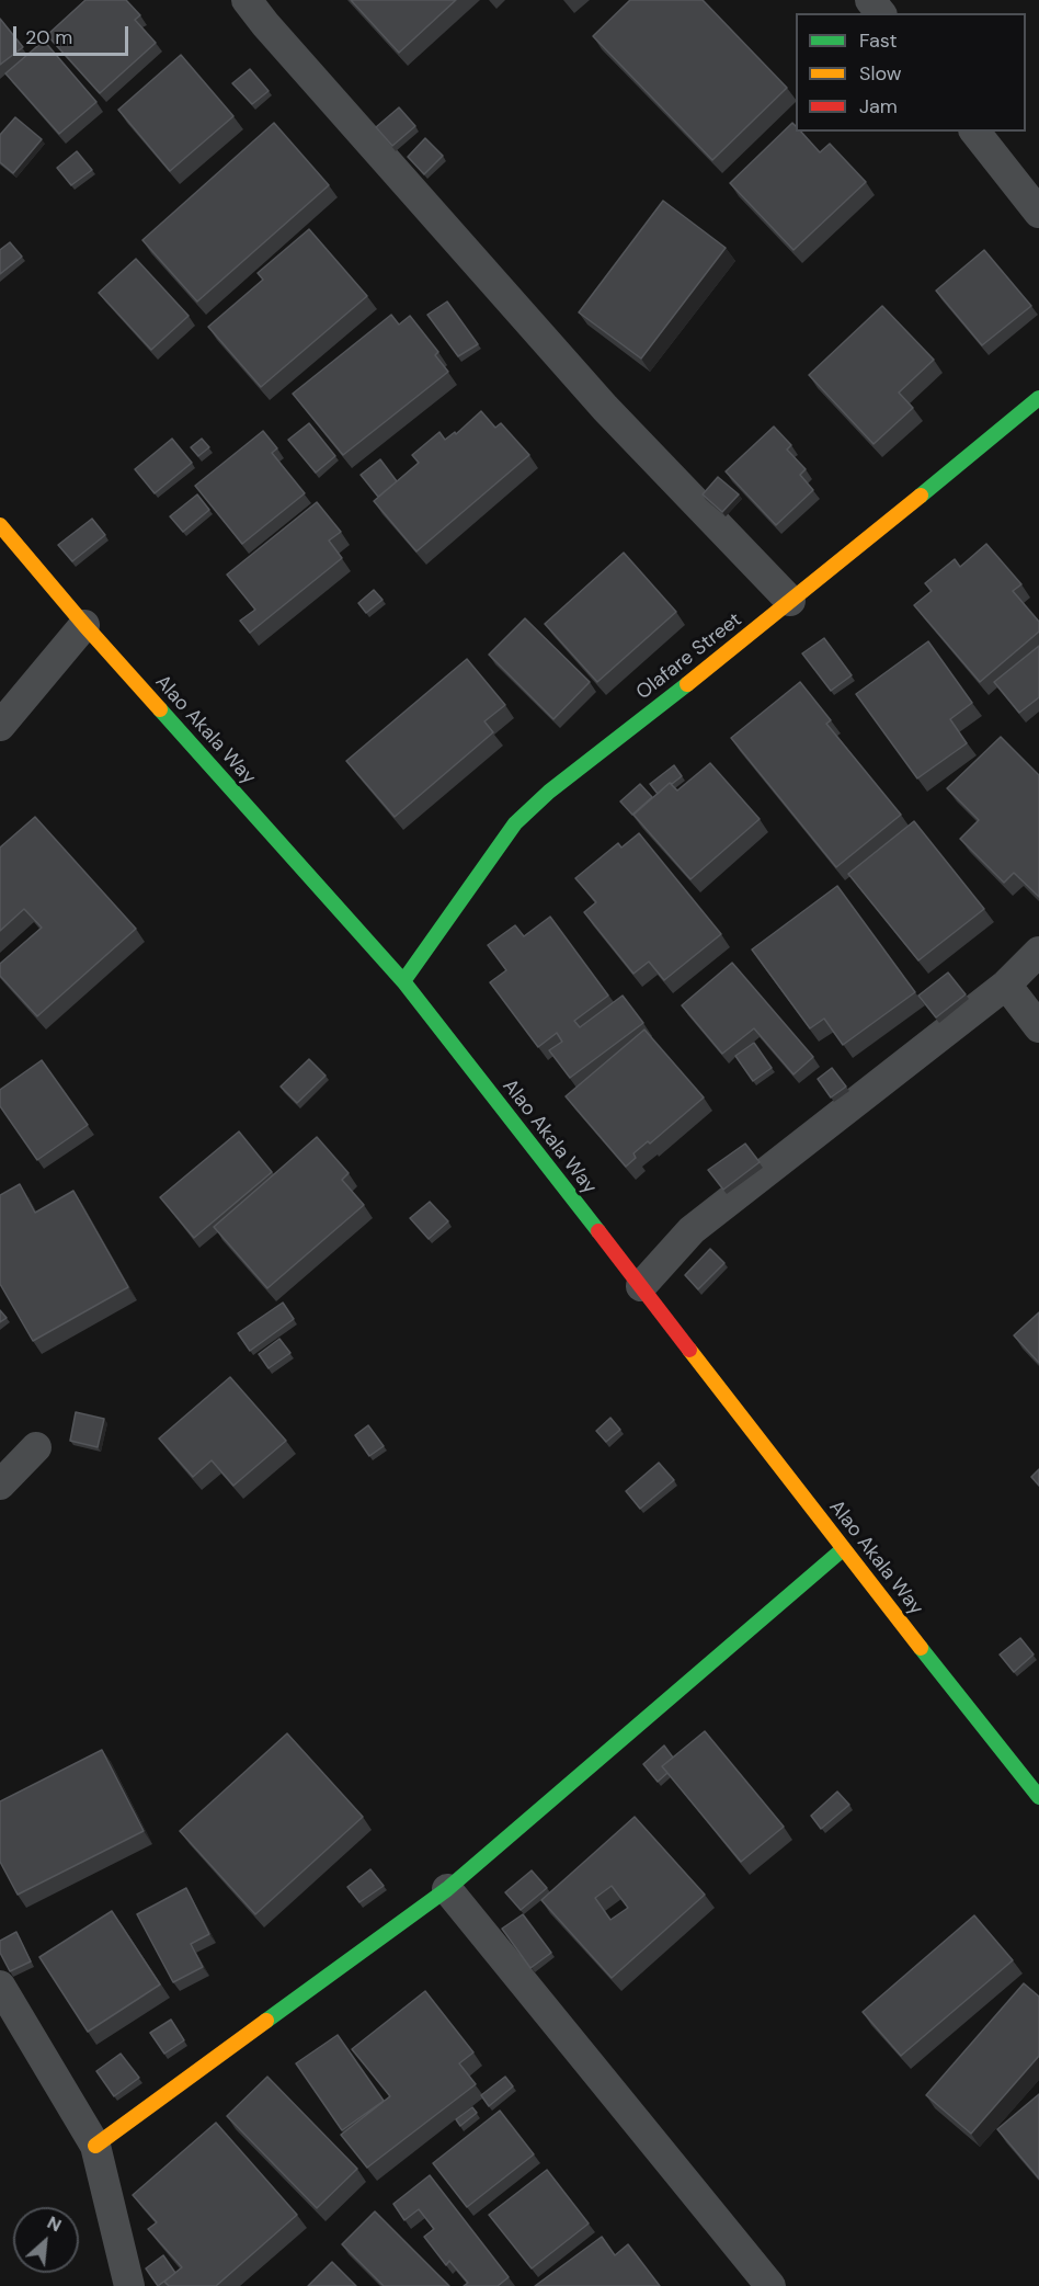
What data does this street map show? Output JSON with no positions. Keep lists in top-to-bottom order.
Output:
{
  "streets": {
    "street": ["Olafare Street", "Alao Akala Way"]
  },
  "crossings": [
    ["Olafare Street", "Alao Akala Way"]
  ],
  "legend": ["Fast", "Slow", "Jam"],
  "scale_bar": "20 m",
  "north": "top right"
}
